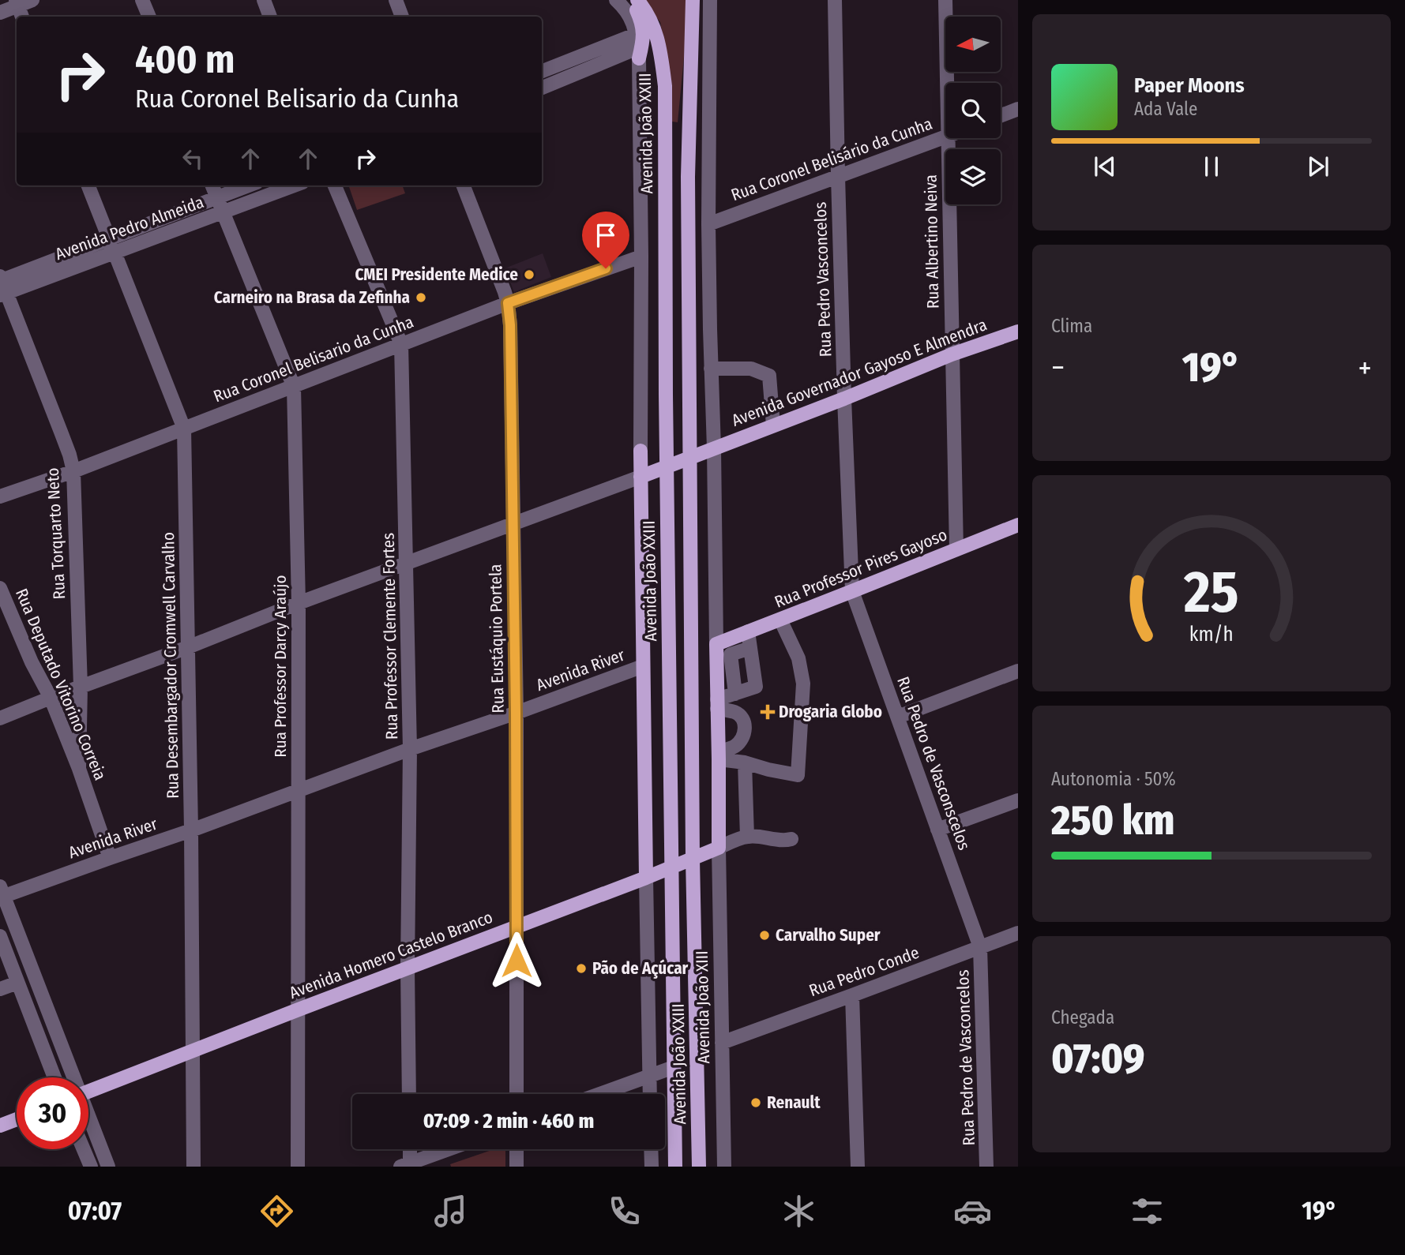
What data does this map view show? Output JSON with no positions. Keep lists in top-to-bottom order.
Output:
{
  "streets": {
    "main road": [
      "Avenida João XXIII",
      "Avenida Governador Gayoso E Almendra",
      "Rua Professor Pires Gayoso",
      "Avenida Homero Castelo Branco"
    ],
    "street": [
      "Rua Coronel Belisário da Cunha",
      "Avenida Pedro Almeida",
      "Rua Albertino Neiva",
      "Rua Pedro Vasconcelos",
      "Rua Coronel Belisario da Cunha",
      "Rua Torquarto Neto",
      "Rua Professor Clemente Fortes",
      "Rua Eustáquio Portela",
      "Rua Desembargador Cromwell Carvalho",
      "Rua Professor Darcy Araújo",
      "Avenida River",
      "Rua Deputado Vitorino Correia",
      "Rua Pedro de Vasconscelos",
      "Rua Pedro Conde",
      "Avenida João XIII",
      "Rua Pedro de Vasconcelos"
    ]
  },
  "crossings": [
    ["Avenida João XXIII", "Rua Coronel Belisario da Cunha"],
    ["Avenida João XXIII", "Avenida Governador Gayoso E Almendra"],
    ["Avenida João XXIII", "Avenida River"],
    ["Avenida João XXIII", "Avenida Homero Castelo Branco"],
    ["Rua Coronel Belisário da Cunha", "Rua Pedro Vasconcelos"],
    ["Avenida Pedro Almeida", "Rua Torquarto Neto"],
    ["Avenida Pedro Almeida", "Rua Desembargador Cromwell Carvalho"],
    ["Avenida Pedro Almeida", "Rua Professor Darcy Araújo"],
    ["Rua Albertino Neiva", "Avenida Governador Gayoso E Almendra"],
    ["Rua Albertino Neiva", "Rua Professor Pires Gayoso"],
    ["Rua Pedro Vasconcelos", "Avenida Governador Gayoso E Almendra"],
    ["Rua Pedro Vasconcelos", "Rua Professor Pires Gayoso"],
    ["Rua Pedro Vasconcelos", "Rua Pedro de Vasconscelos"],
    ["Rua Coronel Belisario da Cunha", "Rua Torquarto Neto"],
    ["Rua Coronel Belisario da Cunha", "Rua Professor Clemente Fortes"],
    ["Rua Coronel Belisario da Cunha", "Rua Eustáquio Portela"],
    ["Rua Coronel Belisario da Cunha", "Rua Desembargador Cromwell Carvalho"],
    ["Rua Coronel Belisario da Cunha", "Rua Professor Darcy Araújo"],
    ["Rua Torquarto Neto", "Rua Deputado Vitorino Correia"],
    ["Rua Professor Pires Gayoso", "Rua Pedro de Vasconscelos"],
    ["Rua Professor Clemente Fortes", "Avenida River"],
    ["Rua Professor Clemente Fortes", "Avenida Homero Castelo Branco"],
    ["Rua Eustáquio Portela", "Avenida River"],
    ["Rua Eustáquio Portela", "Avenida Homero Castelo Branco"],
    ["Rua Desembargador Cromwell Carvalho", "Avenida River"],
    ["Rua Desembargador Cromwell Carvalho", "Avenida Homero Castelo Branco"],
    ["Rua Professor Darcy Araújo", "Avenida River"],
    ["Rua Professor Darcy Araújo", "Avenida Homero Castelo Branco"],
    ["Avenida River", "Rua Deputado Vitorino Correia"],
    ["Rua Pedro de Vasconscelos", "Rua Pedro Conde"],
    ["Rua Pedro de Vasconscelos", "Rua Pedro de Vasconcelos"],
    ["Avenida Homero Castelo Branco", "Avenida João XIII"],
    ["Rua Pedro Conde", "Avenida João XIII"],
    ["Rua Pedro Conde", "Rua Pedro de Vasconcelos"]
  ],
  "places": {
    "other": [
      "CMEI Presidente Medice",
      "Carneiro na Brasa da Zefinha",
      "Carvalho Super",
      "Pão de Açúcar",
      "Renault"
    ],
    "health": ["Drogaria Globo"]
  },
  "north": "left",
  "page": {
    "turn": ["400 m", "Rua Coronel Belisario da Cunha"],
    "song": ["Paper Moons", "Ada Vale"],
    "tile": [
      "Clima",
      ["Autonomia · 50%", "250 km"],
      ["Chegada", "07:09"]
    ],
    "heat": ["−", "19°", "+"],
    "limit": "30",
    "trip": "07:09 · 2 min · 460 m",
    "tabs": ["07:07", "19°"],
    "gauge": ["25", "km/h"]
  }
}
